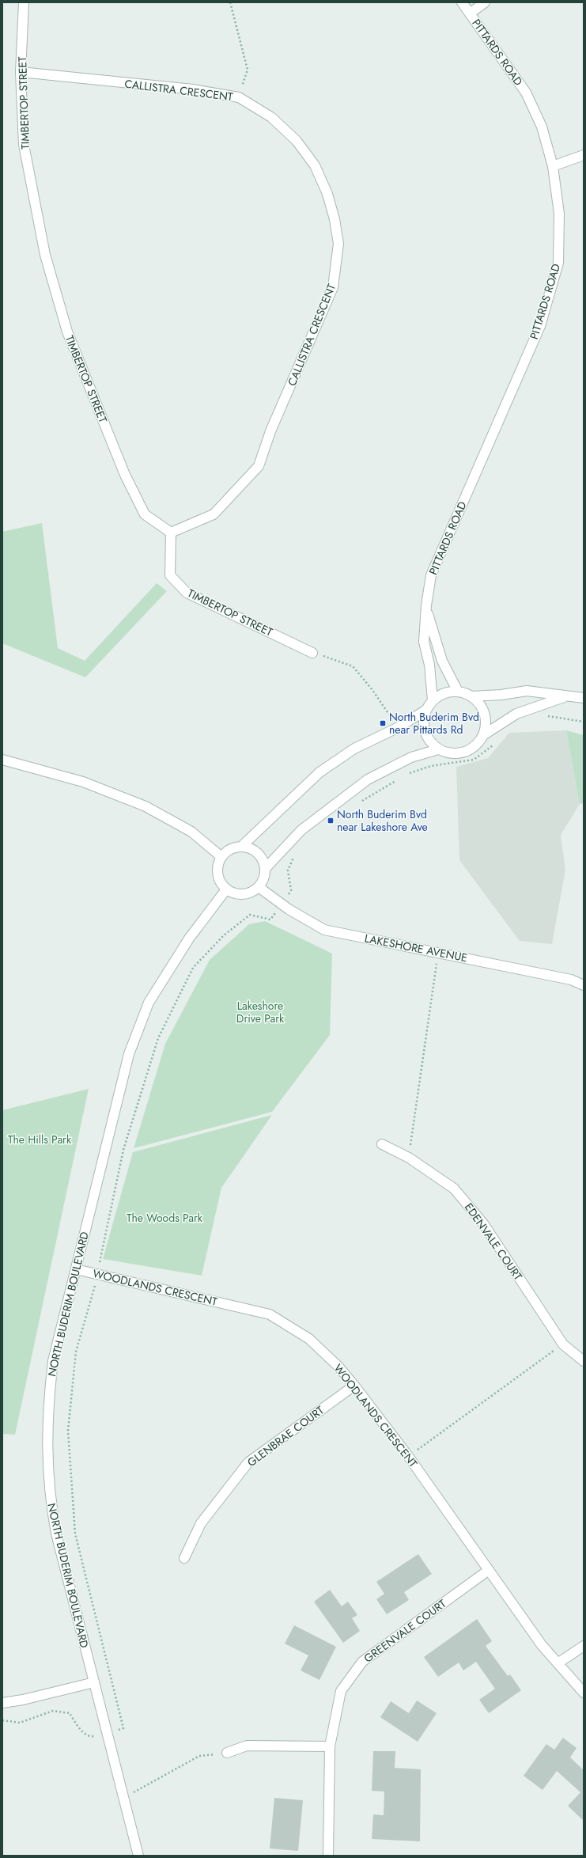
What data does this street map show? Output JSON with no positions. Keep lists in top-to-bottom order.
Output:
{
  "streets": {
    "street": [
      "PITTARDS ROAD",
      "CALLISTRA CRESCENT",
      "TIMBERTOP STREET",
      "LAKESHORE AVENUE",
      "EDENVALE COURT",
      "WOODLANDS CRESCENT",
      "NORTH BUDERIM BOULEVARD",
      "GLENBRAE COURT",
      "GREENVALE COURT"
    ]
  },
  "crossings": [
    ["CALLISTRA CRESCENT", "TIMBERTOP STREET"],
    ["LAKESHORE AVENUE", "NORTH BUDERIM BOULEVARD"],
    ["WOODLANDS CRESCENT", "NORTH BUDERIM BOULEVARD"],
    ["WOODLANDS CRESCENT", "GLENBRAE COURT"],
    ["WOODLANDS CRESCENT", "GREENVALE COURT"]
  ],
  "parks": ["Lakeshore Drive Park", "The Hills Park", "The Woods Park"],
  "places": {
    "transit": ["North Buderim Bvd near Pittards Rd", "North Buderim Bvd near Lakeshore Ave"]
  }
}
